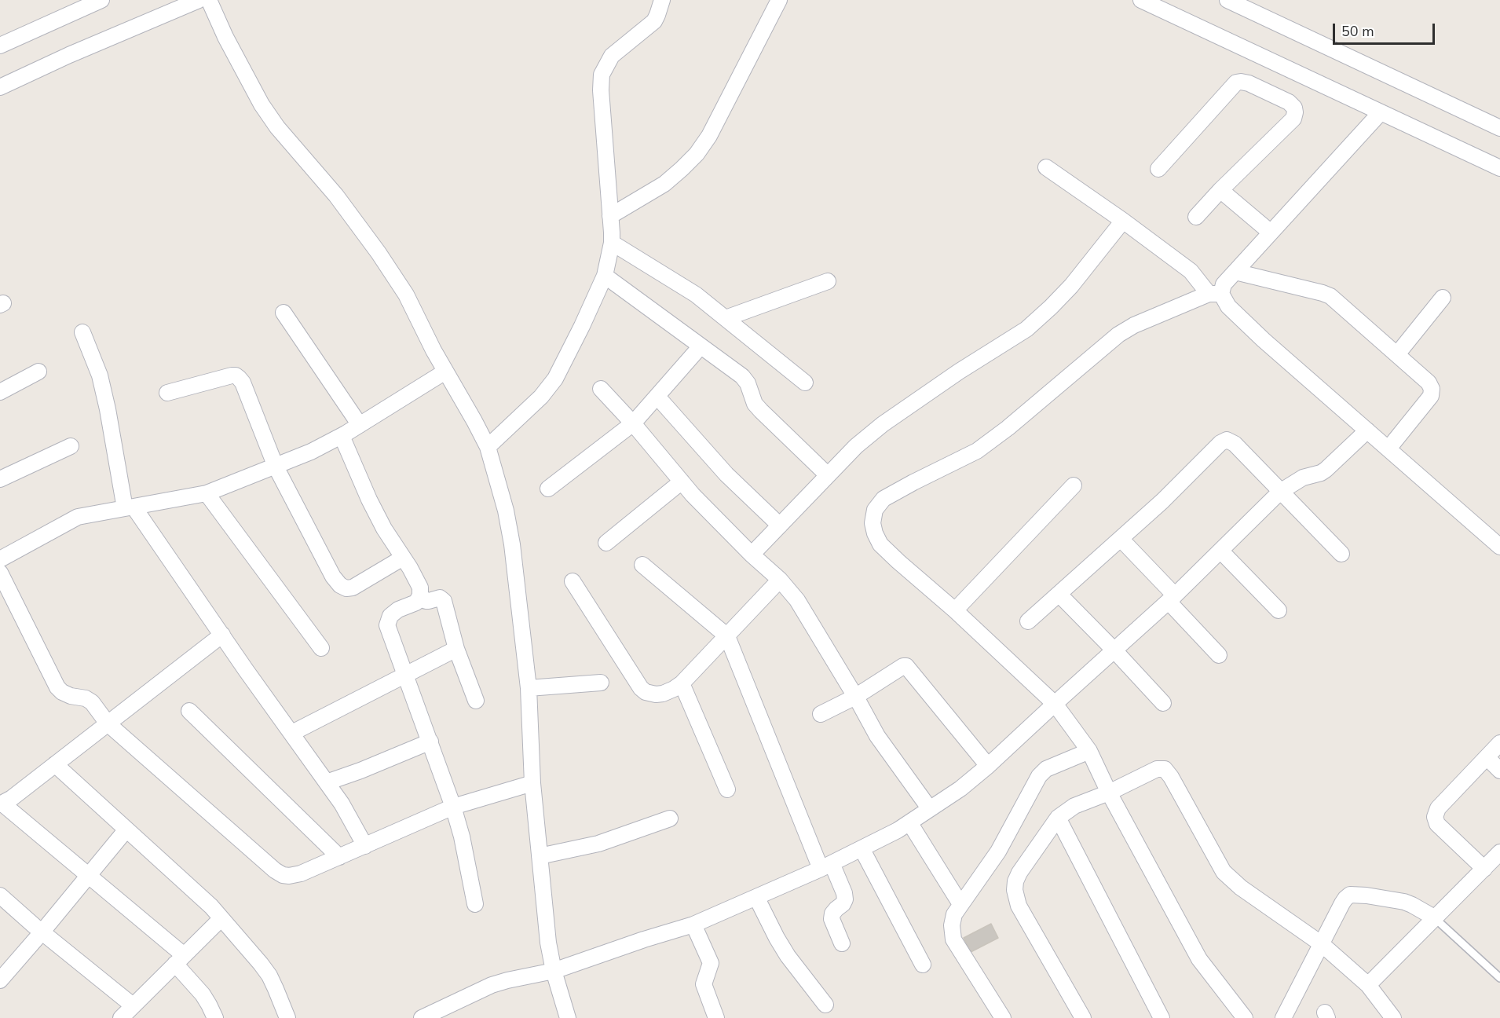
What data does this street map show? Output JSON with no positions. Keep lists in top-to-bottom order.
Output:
{
  "scale_bar": "50 m"
}
